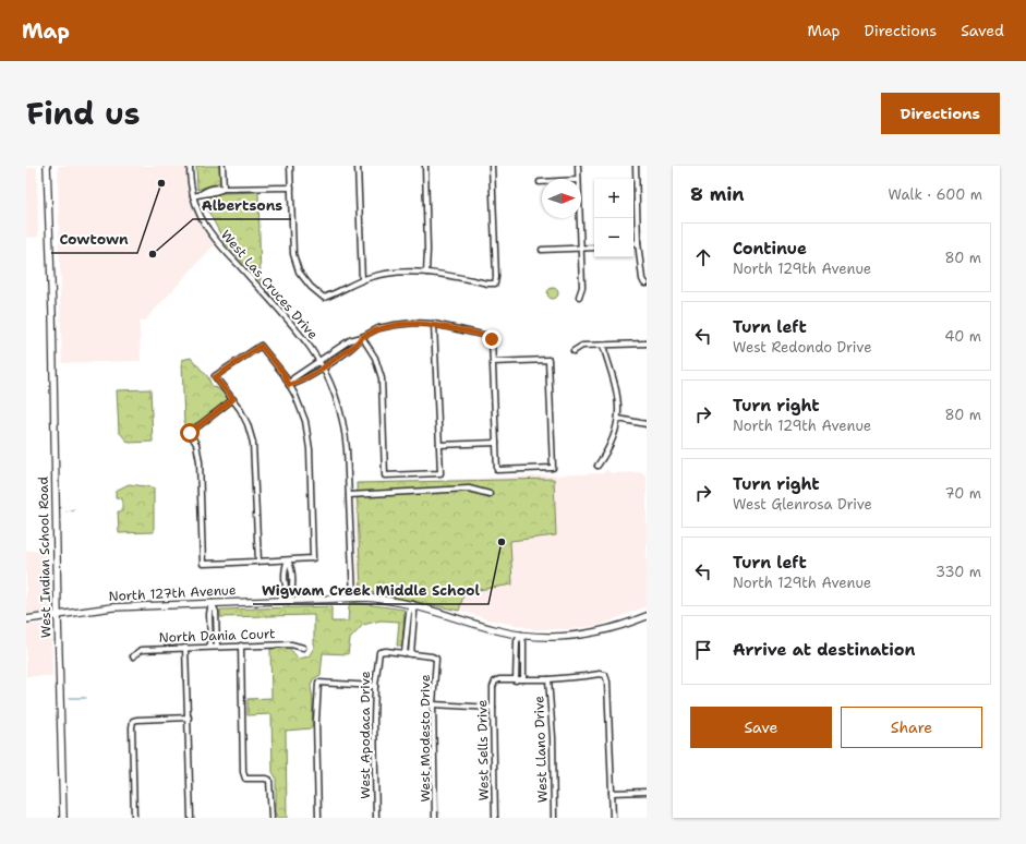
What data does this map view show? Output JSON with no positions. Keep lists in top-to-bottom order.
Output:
{
  "streets": {
    "main road": ["West Indian School Road", "North 127th Avenue"],
    "street": [
      "West Las Cruces Drive",
      "North Dania Court",
      "West Apodaca Drive",
      "West Modesto Drive",
      "West Llano Drive",
      "West Sells Drive"
    ]
  },
  "crossings": [
    ["West Las Cruces Drive", "North 127th Avenue"],
    ["West Indian School Road", "North 127th Avenue"]
  ],
  "places": ["Cowtown", "Albertsons", "Wigwam Creek Middle School"],
  "north": "right",
  "page": {
    "header": "Map",
    "nav": ["Map", "Directions", "Saved"],
    "title": "Find us",
    "buttons": [
      "Directions",
      ["Save", "Share"]
    ],
    "heading": ["8 min", "Walk · 600 m"],
    "map_buttons": ["+", "−"],
    "list": [
      ["Continue", "North 129th Avenue", "80 m"],
      ["Turn left", "West Redondo Drive", "40 m"],
      ["Turn right", "North 129th Avenue", "80 m"],
      ["Turn right", "West Glenrosa Drive", "70 m"],
      ["Turn left", "North 129th Avenue", "330 m"],
      "Arrive at destination"
    ]
  }
}
